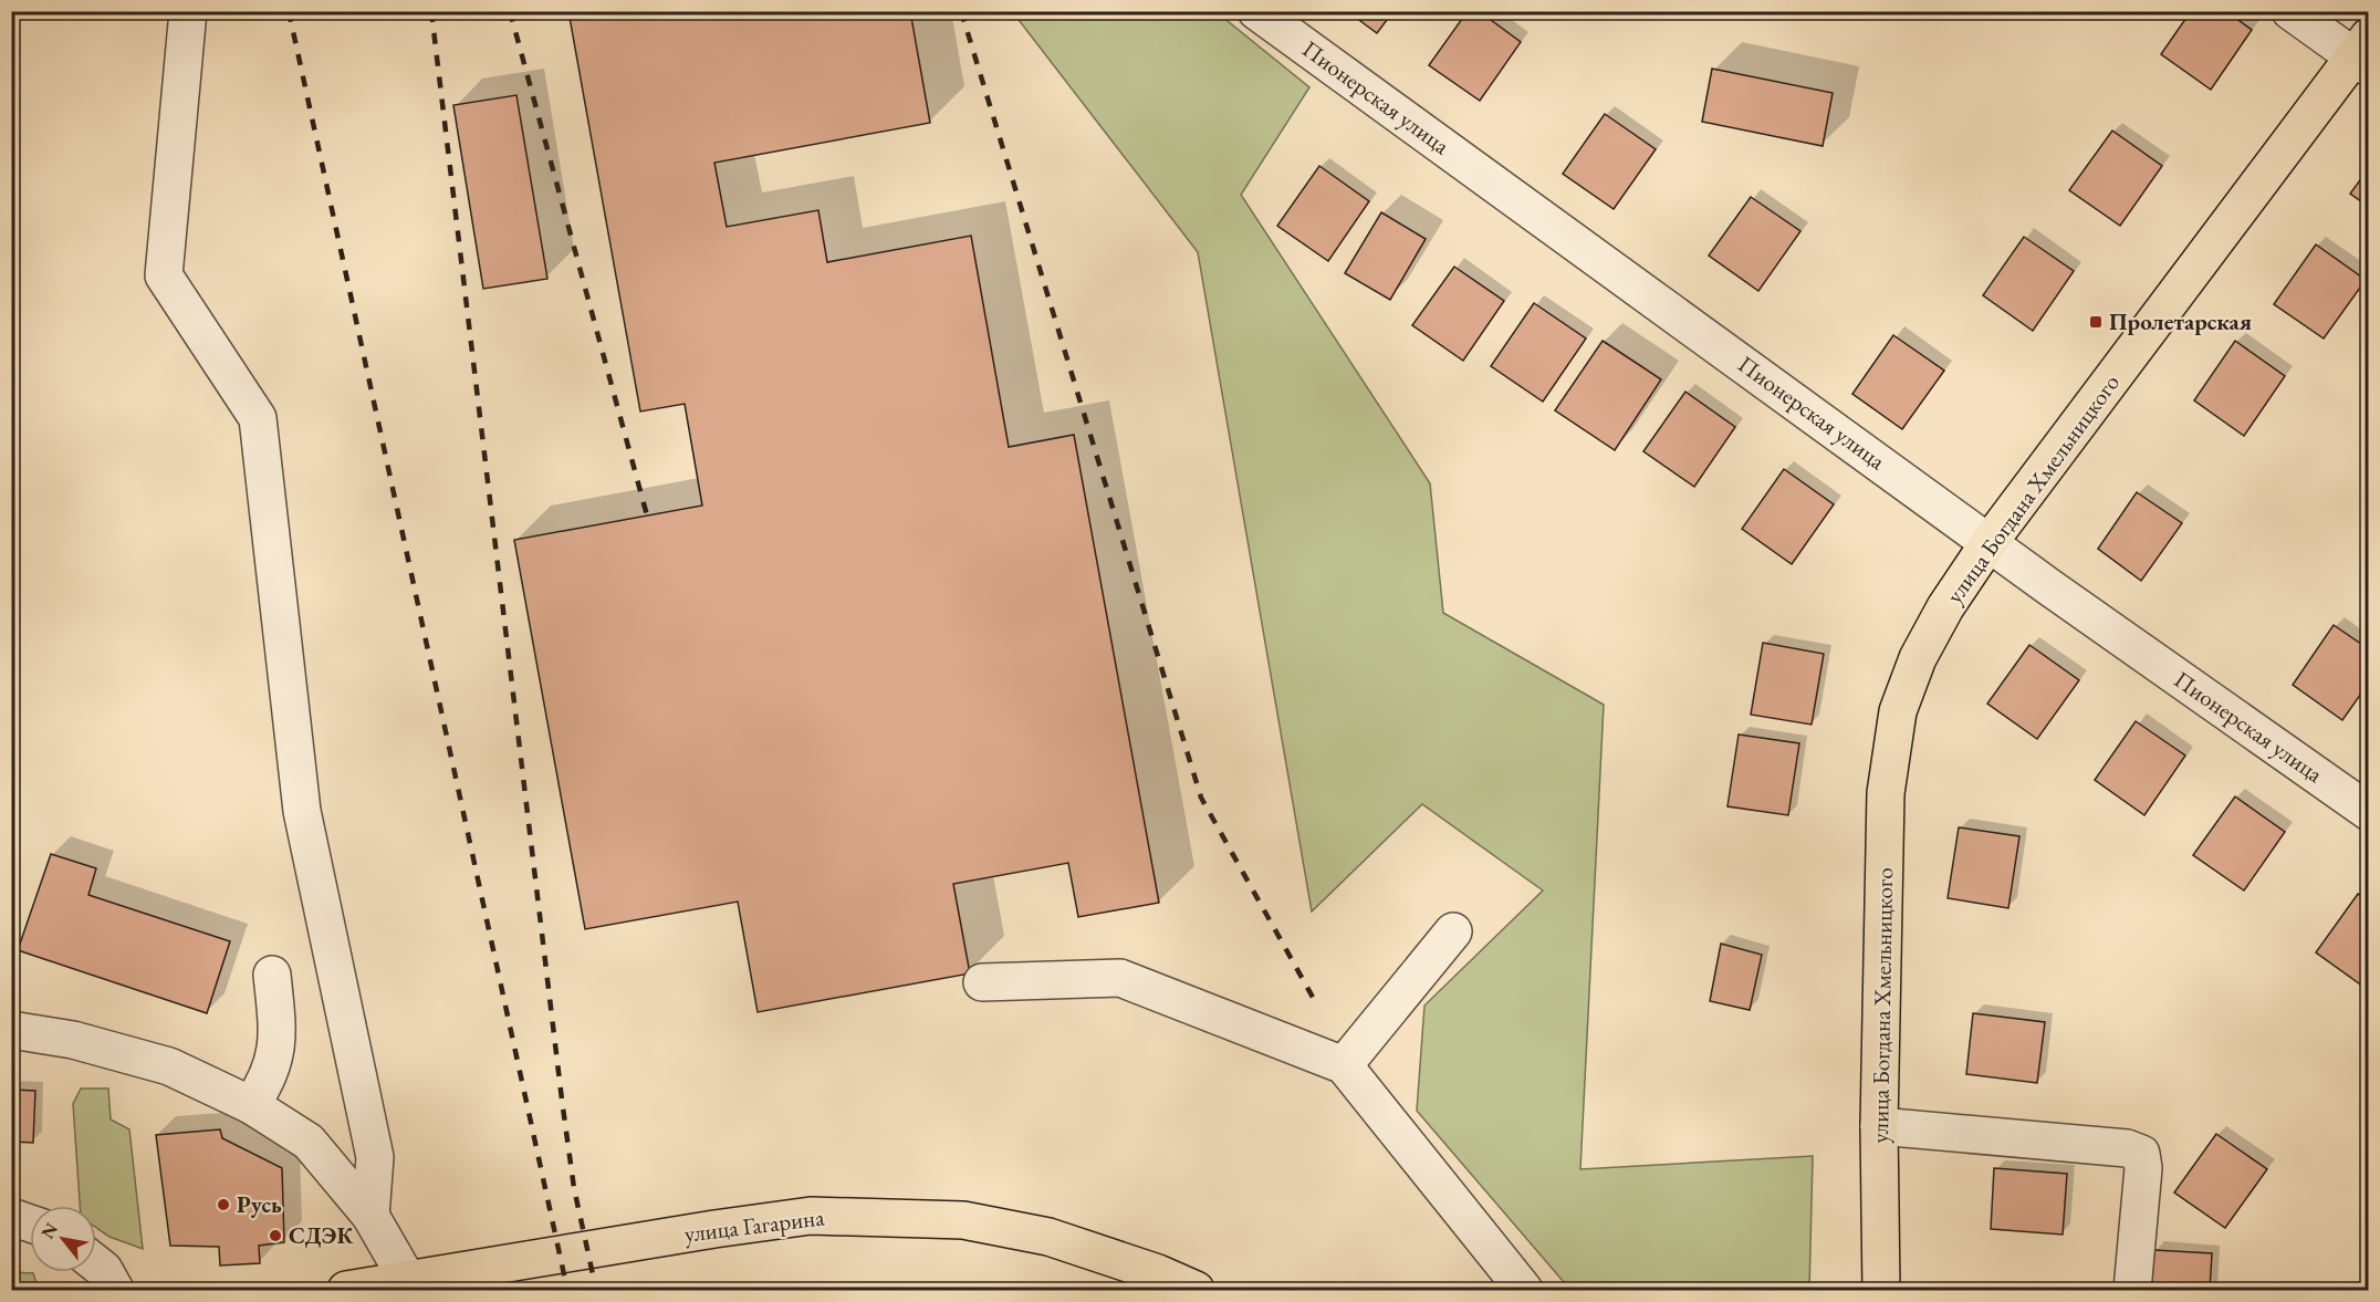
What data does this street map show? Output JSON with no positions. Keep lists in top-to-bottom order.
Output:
{
  "streets": {
    "main road": ["улица Богдана Хмельницкого", "улица Гагарина"],
    "street": ["Пионерская улица"]
  },
  "crossings": [
    ["Пионерская улица", "улица Богдана Хмельницкого"]
  ],
  "places": {
    "transit": ["Пролетарская"],
    "other": ["Русь", "СДЭК"]
  },
  "north": "top left"
}
